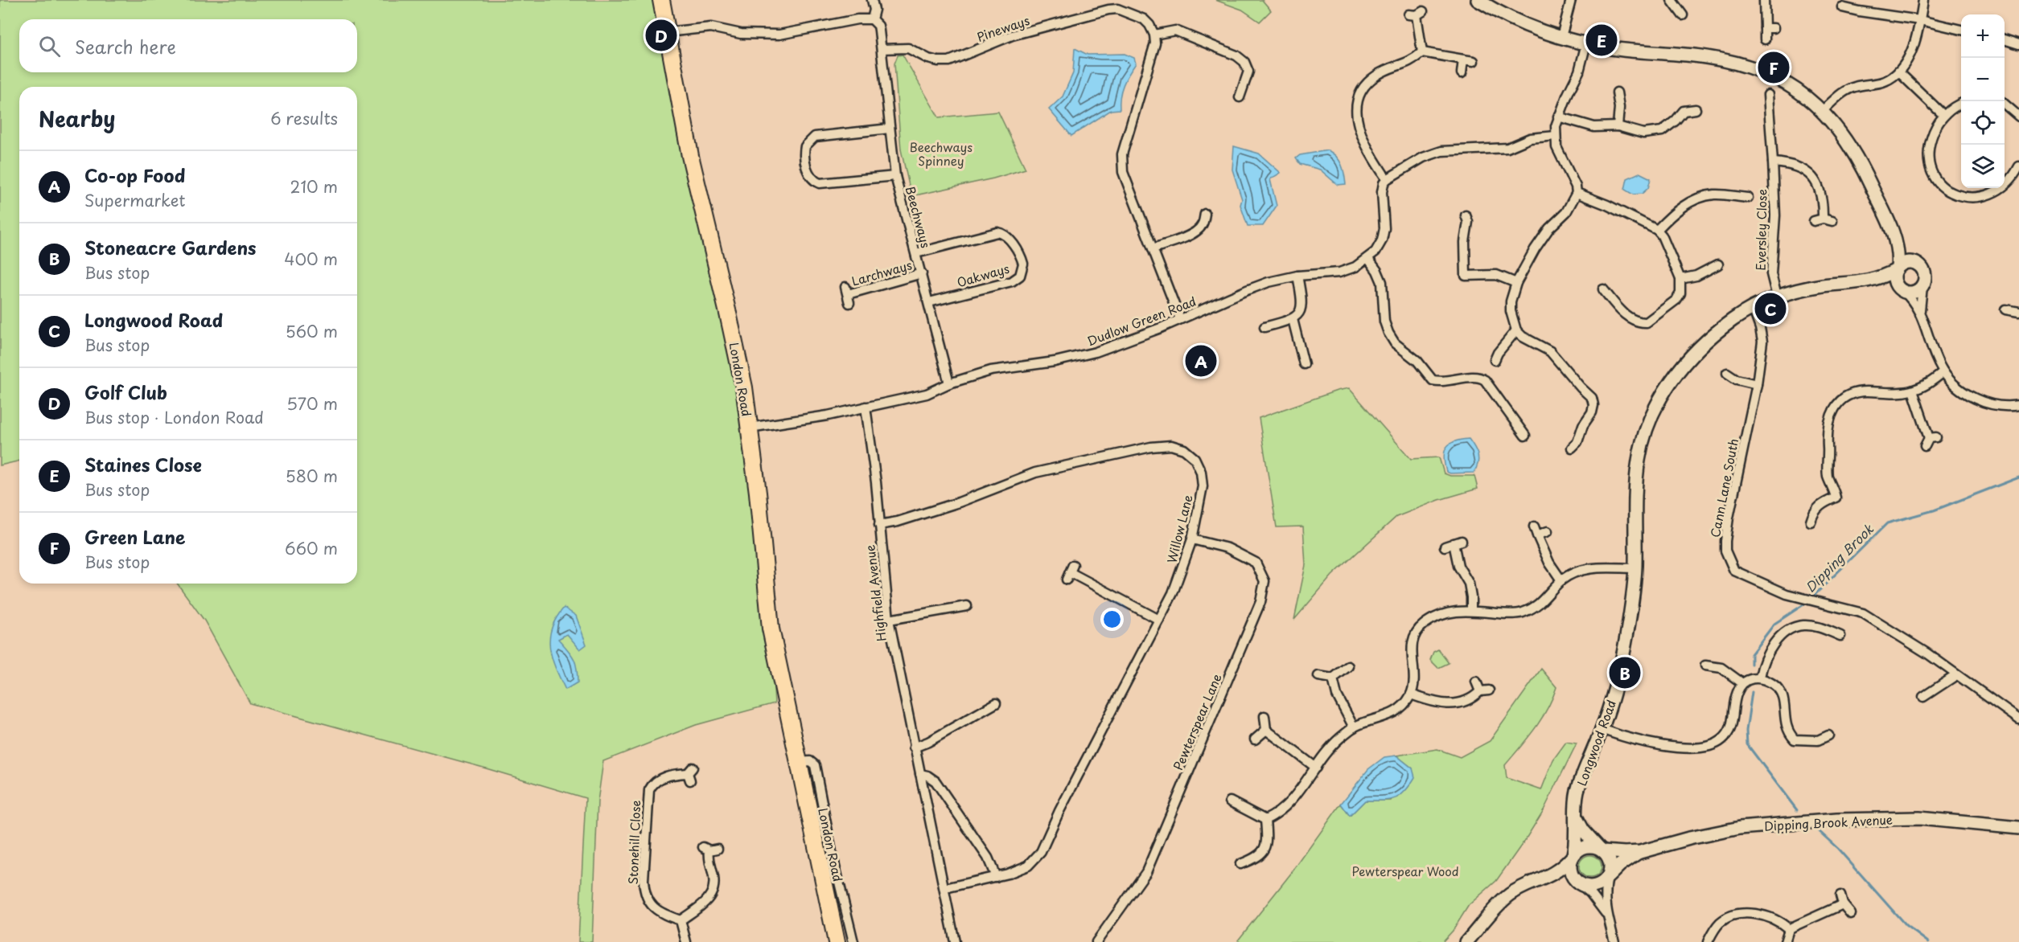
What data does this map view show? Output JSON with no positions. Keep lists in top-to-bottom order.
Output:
{
  "streets": {
    "highway": ["London Road"],
    "street": [
      "Pineways",
      "Beechways",
      "Eversley Close",
      "Larchways",
      "Oakways",
      "Dudlow Green Road",
      "Cann Lane South",
      "Willow Lane",
      "Highfield Avenue",
      "Pewterspear Lane",
      "Longwood Road",
      "Dipping Brook Avenue",
      "Stonehill Close"
    ]
  },
  "crossings": [
    ["Pineways", "Beechways"],
    ["Beechways", "Larchways"],
    ["Beechways", "Oakways"],
    ["Beechways", "Dudlow Green Road"],
    ["Eversley Close", "Longwood Road"],
    ["Dudlow Green Road", "London Road"],
    ["Dudlow Green Road", "Highfield Avenue"],
    ["Cann Lane South", "Longwood Road"],
    ["Willow Lane", "Highfield Avenue"],
    ["Willow Lane", "Pewterspear Lane"],
    ["Longwood Road", "Dipping Brook Avenue"]
  ],
  "water": ["Dipping Brook"],
  "parks": ["Beechways Spinney", "Pewterspear Wood"],
  "page": {
    "map_buttons": ["+", "−"],
    "pins": [
      "D",
      "E",
      "F",
      "C",
      "A",
      "B"
    ],
    "search": "Search here",
    "heading": ["Nearby", "6 results"],
    "list": [
      {
        "mark": "A",
        "name": "Co-op Food",
        "note": "Supermarket",
        "value": "210 m"
      },
      {
        "mark": "B",
        "name": "Stoneacre Gardens",
        "note": "Bus stop",
        "value": "400 m"
      },
      {
        "mark": "C",
        "name": "Longwood Road",
        "note": "Bus stop",
        "value": "560 m"
      },
      {
        "mark": "D",
        "name": "Golf Club",
        "note": "Bus stop · London Road",
        "value": "570 m"
      },
      {
        "mark": "E",
        "name": "Staines Close",
        "note": "Bus stop",
        "value": "580 m"
      },
      {
        "mark": "F",
        "name": "Green Lane",
        "note": "Bus stop",
        "value": "660 m"
      }
    ]
  }
}
